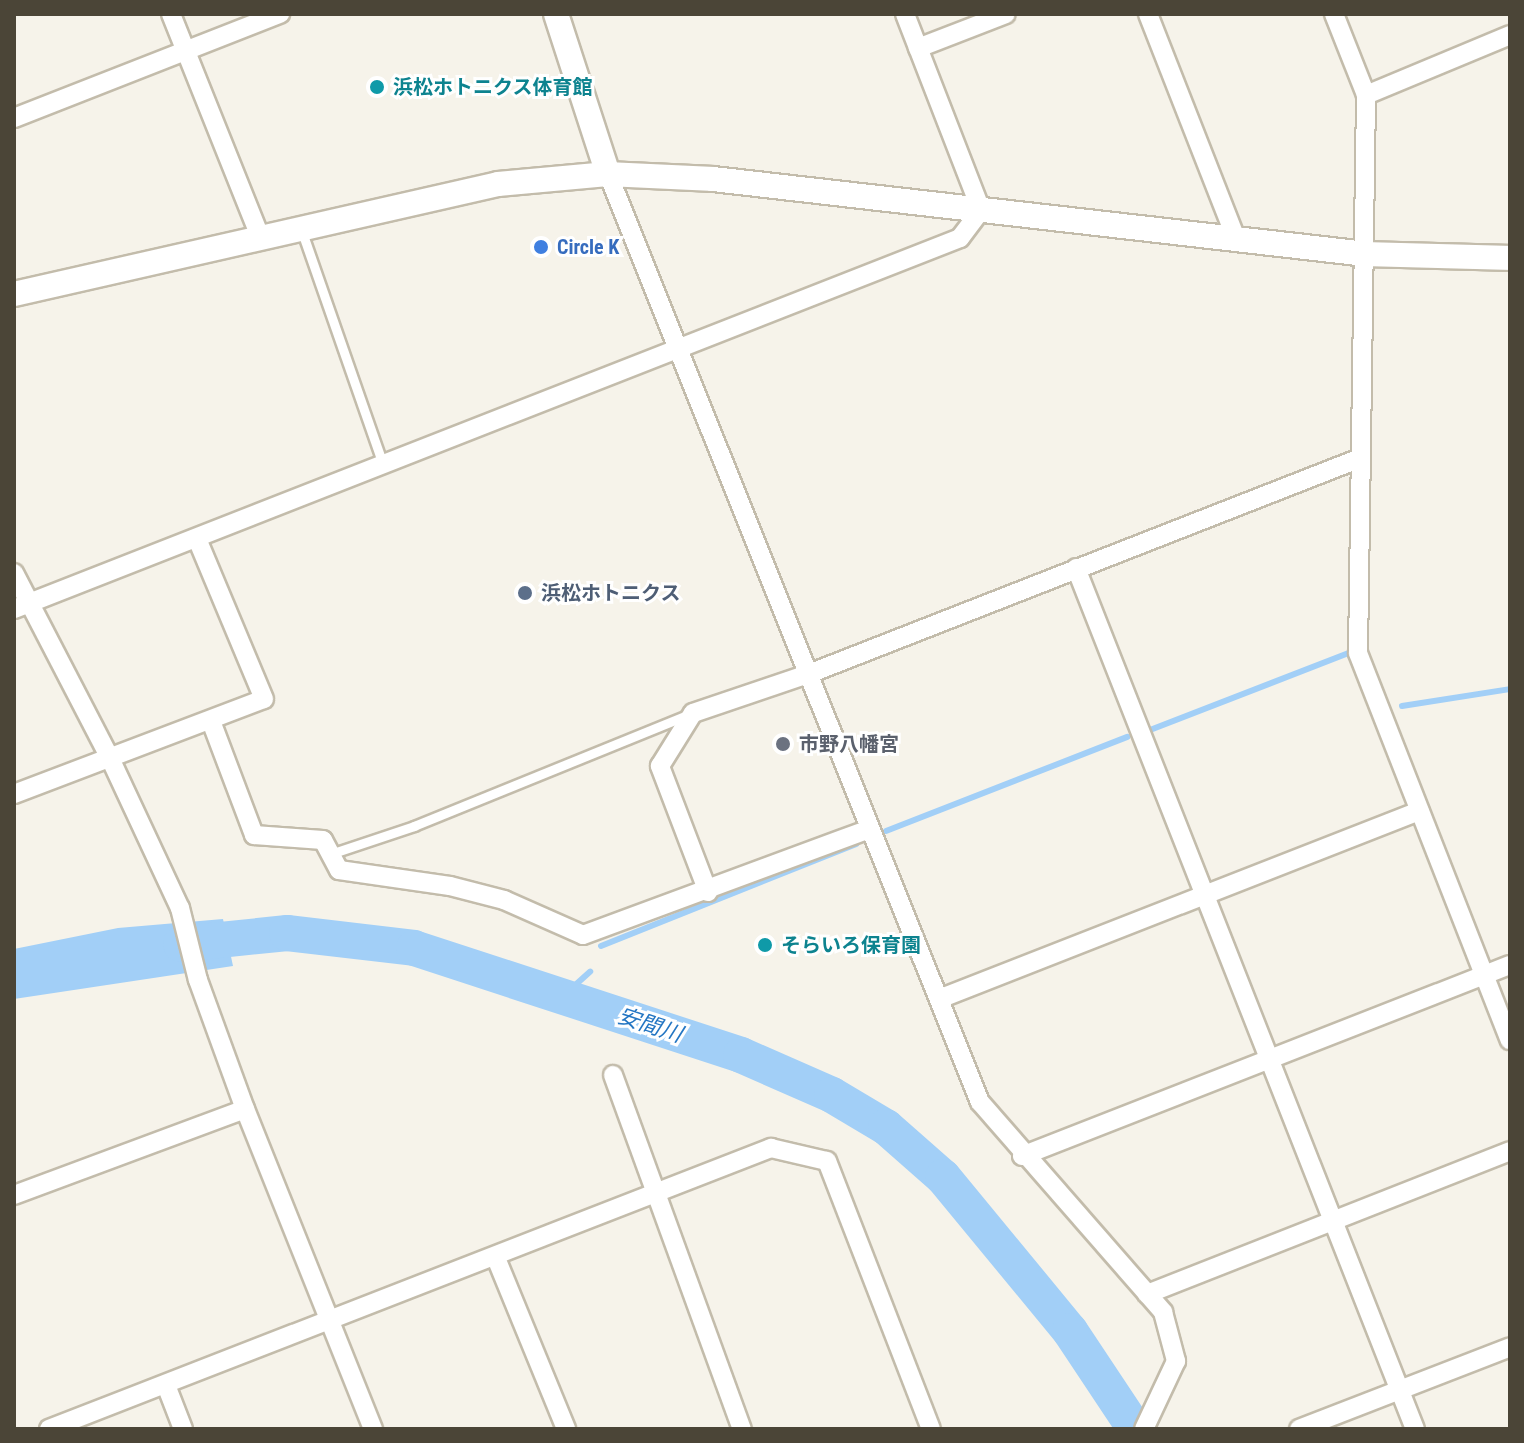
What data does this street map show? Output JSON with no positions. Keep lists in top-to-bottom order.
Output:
{
  "water": ["安間川"],
  "places": [
    "浜松ホトニクス体育館",
    "Circle K",
    "浜松ホトニクス",
    "市野八幡宮",
    "そらいろ保育園"
  ]
}
